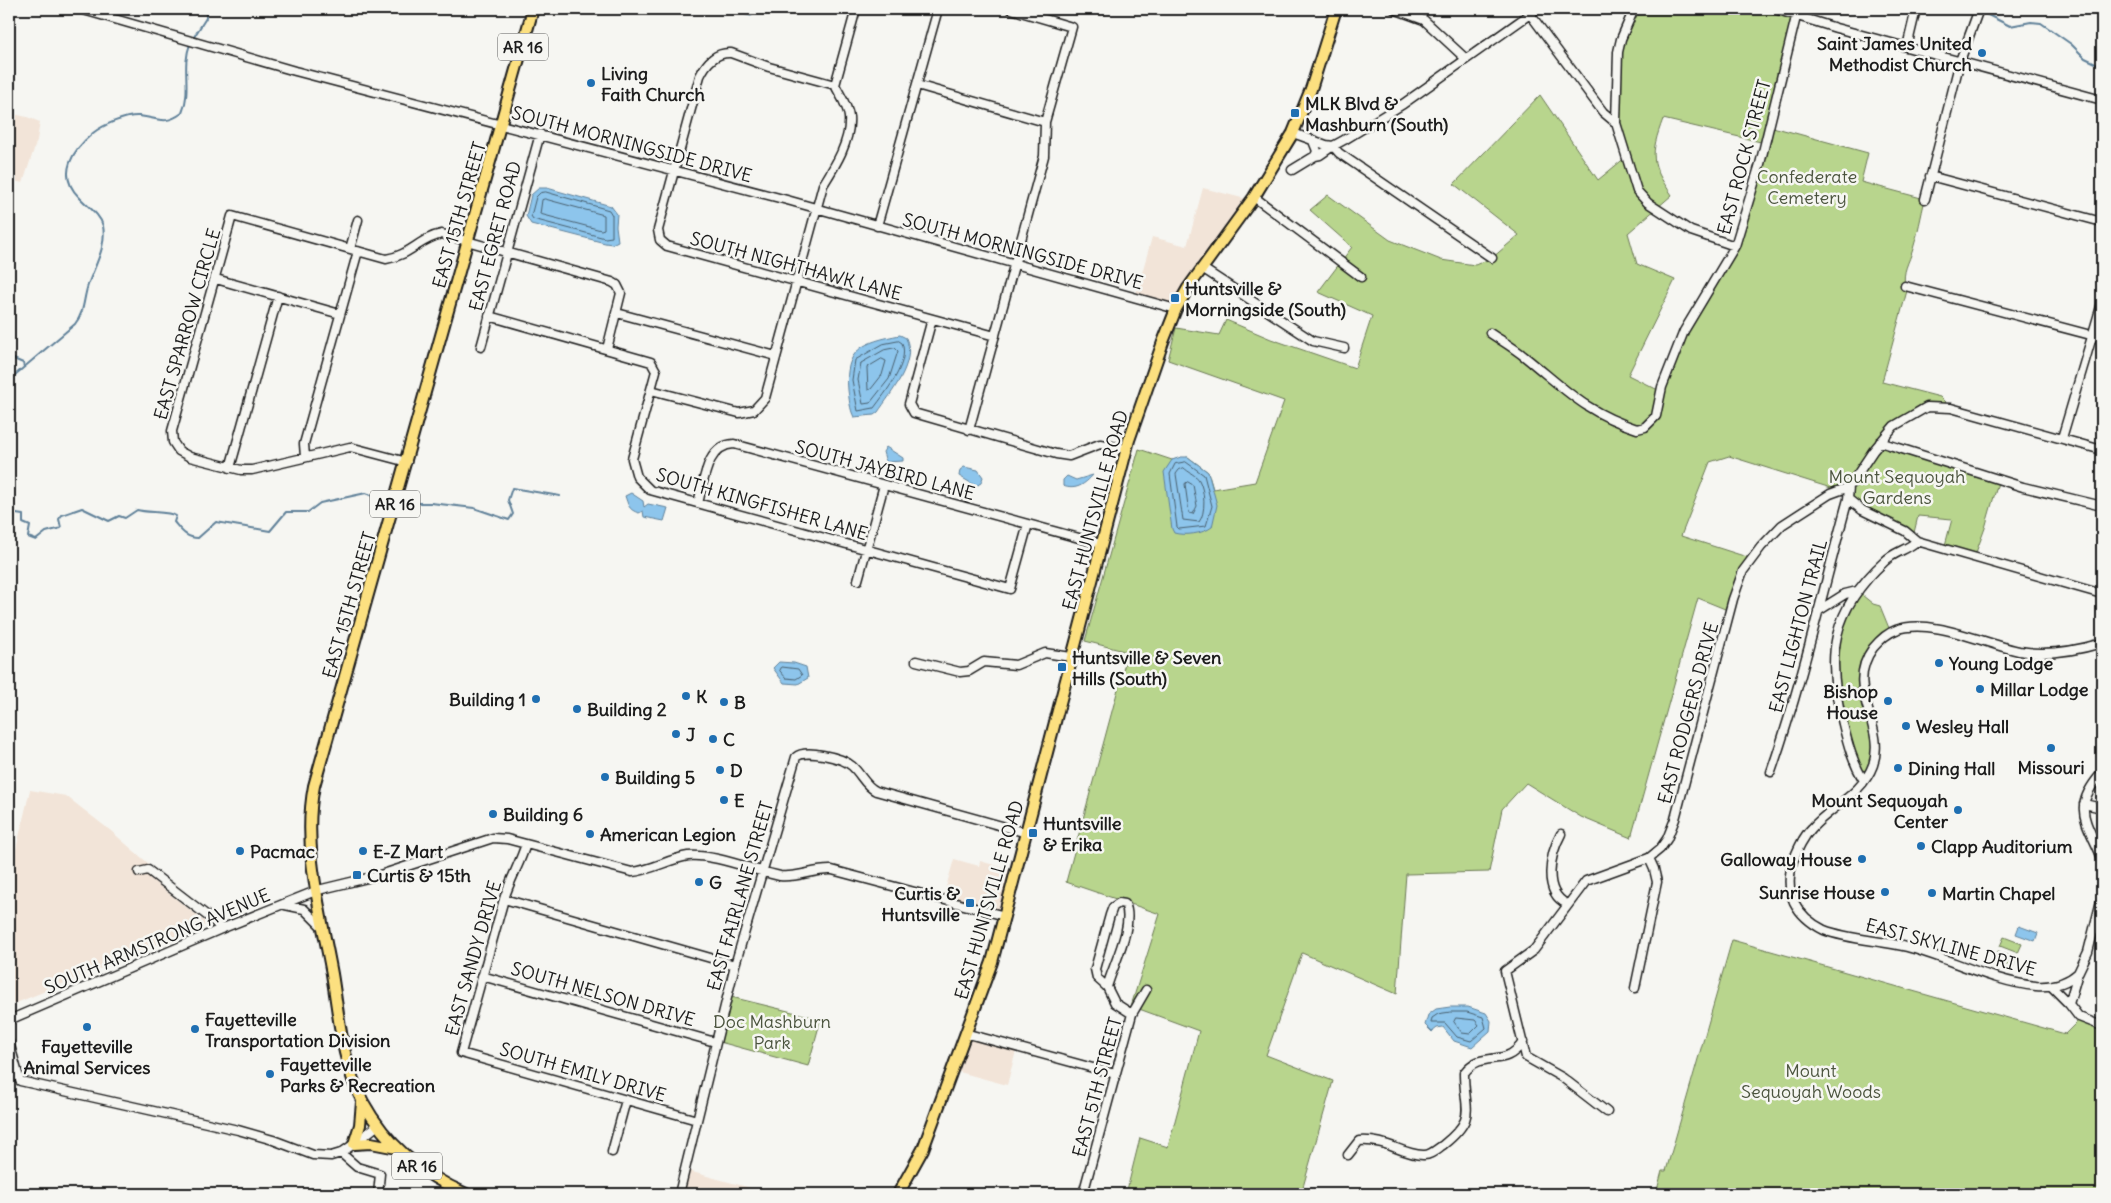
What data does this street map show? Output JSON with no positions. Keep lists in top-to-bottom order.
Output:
{
  "streets": {
    "main road": ["AR 16", "EAST 15TH STREET", "EAST HUNTSVILLE ROAD"],
    "street": [
      "SOUTH MORNINGSIDE DRIVE",
      "EAST ROCK STREET",
      "EAST EGRET ROAD",
      "SOUTH NIGHTHAWK LANE",
      "EAST SPARROW CIRCLE",
      "SOUTH JAYBIRD LANE",
      "SOUTH KINGFISHER LANE",
      "EAST LIGHTON TRAIL",
      "EAST RODGERS DRIVE",
      "EAST FAIRLANE STREET",
      "SOUTH ARMSTRONG AVENUE",
      "EAST SKYLINE DRIVE",
      "EAST SANDY DRIVE",
      "SOUTH NELSON DRIVE",
      "SOUTH EMILY DRIVE",
      "EAST 5TH STREET"
    ]
  },
  "crossings": [
    ["AR 16", "EAST 15TH STREET"],
    ["SOUTH MORNINGSIDE DRIVE", "EAST 15TH STREET"],
    ["SOUTH MORNINGSIDE DRIVE", "EAST EGRET ROAD"],
    ["SOUTH MORNINGSIDE DRIVE", "SOUTH NIGHTHAWK LANE"],
    ["SOUTH MORNINGSIDE DRIVE", "EAST HUNTSVILLE ROAD"],
    ["EAST 15TH STREET", "EAST SPARROW CIRCLE"],
    ["EAST 15TH STREET", "SOUTH ARMSTRONG AVENUE"],
    ["EAST EGRET ROAD", "EAST SPARROW CIRCLE"],
    ["EAST EGRET ROAD", "SOUTH KINGFISHER LANE"],
    ["EAST SPARROW CIRCLE", "SOUTH KINGFISHER LANE"],
    ["SOUTH JAYBIRD LANE", "SOUTH KINGFISHER LANE"],
    ["SOUTH JAYBIRD LANE", "EAST HUNTSVILLE ROAD"],
    ["EAST HUNTSVILLE ROAD", "EAST FAIRLANE STREET"],
    ["EAST HUNTSVILLE ROAD", "SOUTH ARMSTRONG AVENUE"],
    ["EAST LIGHTON TRAIL", "EAST RODGERS DRIVE"],
    ["EAST FAIRLANE STREET", "SOUTH ARMSTRONG AVENUE"],
    ["EAST FAIRLANE STREET", "SOUTH NELSON DRIVE"],
    ["EAST FAIRLANE STREET", "SOUTH EMILY DRIVE"],
    ["SOUTH ARMSTRONG AVENUE", "EAST SANDY DRIVE"],
    ["EAST SANDY DRIVE", "SOUTH NELSON DRIVE"],
    ["EAST SANDY DRIVE", "SOUTH EMILY DRIVE"]
  ],
  "parks": [
    "Confederate Cemetery",
    "Mount Sequoyah Gardens",
    "Doc Mashburn Park",
    "Mount Sequoyah Woods"
  ],
  "places": {
    "other": [
      "Saint James United Methodist Church",
      "Living Faith Church",
      "Young Lodge",
      "Millar Lodge",
      "K",
      "Building 1",
      "Bishop House",
      "B",
      "Building 2",
      "Wesley Hall",
      "J",
      "C",
      "Missouri",
      "Dining Hall",
      "D",
      "Building 5",
      "E",
      "Mount Sequoyah Center",
      "Building 6",
      "American Legion",
      "Clapp Auditorium",
      "Pacmac",
      "E-Z Mart",
      "Galloway House",
      "G",
      "Sunrise House",
      "Martin Chapel",
      "Fayetteville Animal Services",
      "Fayetteville Transportation Division",
      "Fayetteville Parks & Recreation"
    ],
    "transit": [
      "MLK Blvd & Mashburn (South)",
      "Huntsville & Morningside (South)",
      "Huntsville & Seven Hills (South)",
      "Huntsville & Erika",
      "Curtis & 15th",
      "Curtis & Huntsville"
    ]
  }
}
